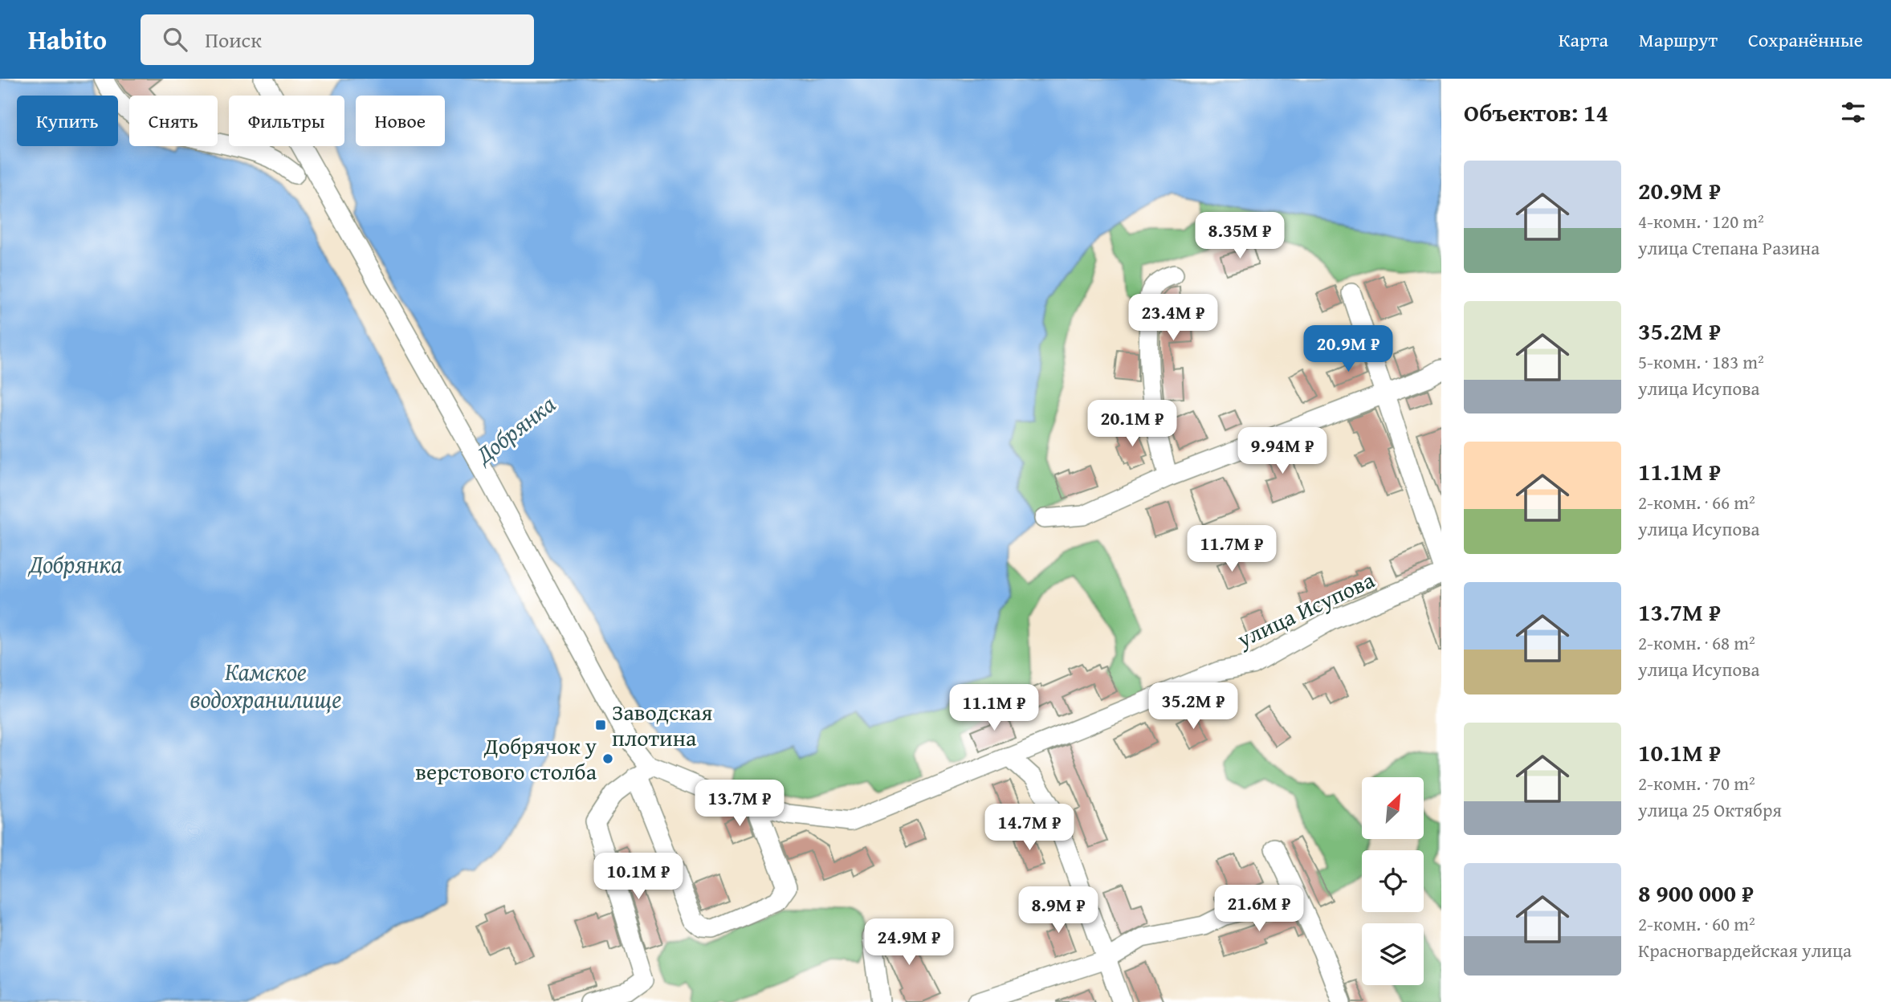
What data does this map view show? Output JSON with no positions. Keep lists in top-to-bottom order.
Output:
{
  "streets": {
    "street": ["улица Исупова"]
  },
  "water": ["Добрянка", "Камское водохранилище"],
  "places": {
    "transit": ["Заводская плотина"],
    "other": ["Добрячок у верстового столба"]
  },
  "north": "top right",
  "page": {
    "header": "Habito",
    "search": "Поиск",
    "nav": ["Карта", "Маршрут", "Сохранённые"],
    "heading": "Объектов: 14",
    "chip": [
      "Купить",
      "Снять",
      "Фильтры",
      "Новое"
    ],
    "list": [
      {
        "name": "20.9M ₽",
        "note": "4-комн. · 120 m² · улица Степана Разина"
      },
      {
        "name": "35.2M ₽",
        "note": "5-комн. · 183 m² · улица Исупова"
      },
      {
        "name": "11.1M ₽",
        "note": "2-комн. · 66 m² · улица Исупова"
      },
      {
        "name": "13.7M ₽",
        "note": "2-комн. · 68 m² · улица Исупова"
      },
      {
        "name": "10.1M ₽",
        "note": "2-комн. · 70 m² · улица 25 Октября"
      },
      {
        "name": "8 900 000 ₽",
        "note": "2-комн. · 60 m² · Красногвардейская улица"
      }
    ],
    "price": [
      "8.35M ₽",
      "23.4M ₽",
      "20.9M ₽",
      "20.1M ₽",
      "9.94M ₽",
      "11.7M ₽",
      "35.2M ₽",
      "11.1M ₽",
      "13.7M ₽",
      "14.7M ₽",
      "10.1M ₽",
      "21.6M ₽",
      "8.9M ₽",
      "24.9M ₽"
    ]
  }
}
